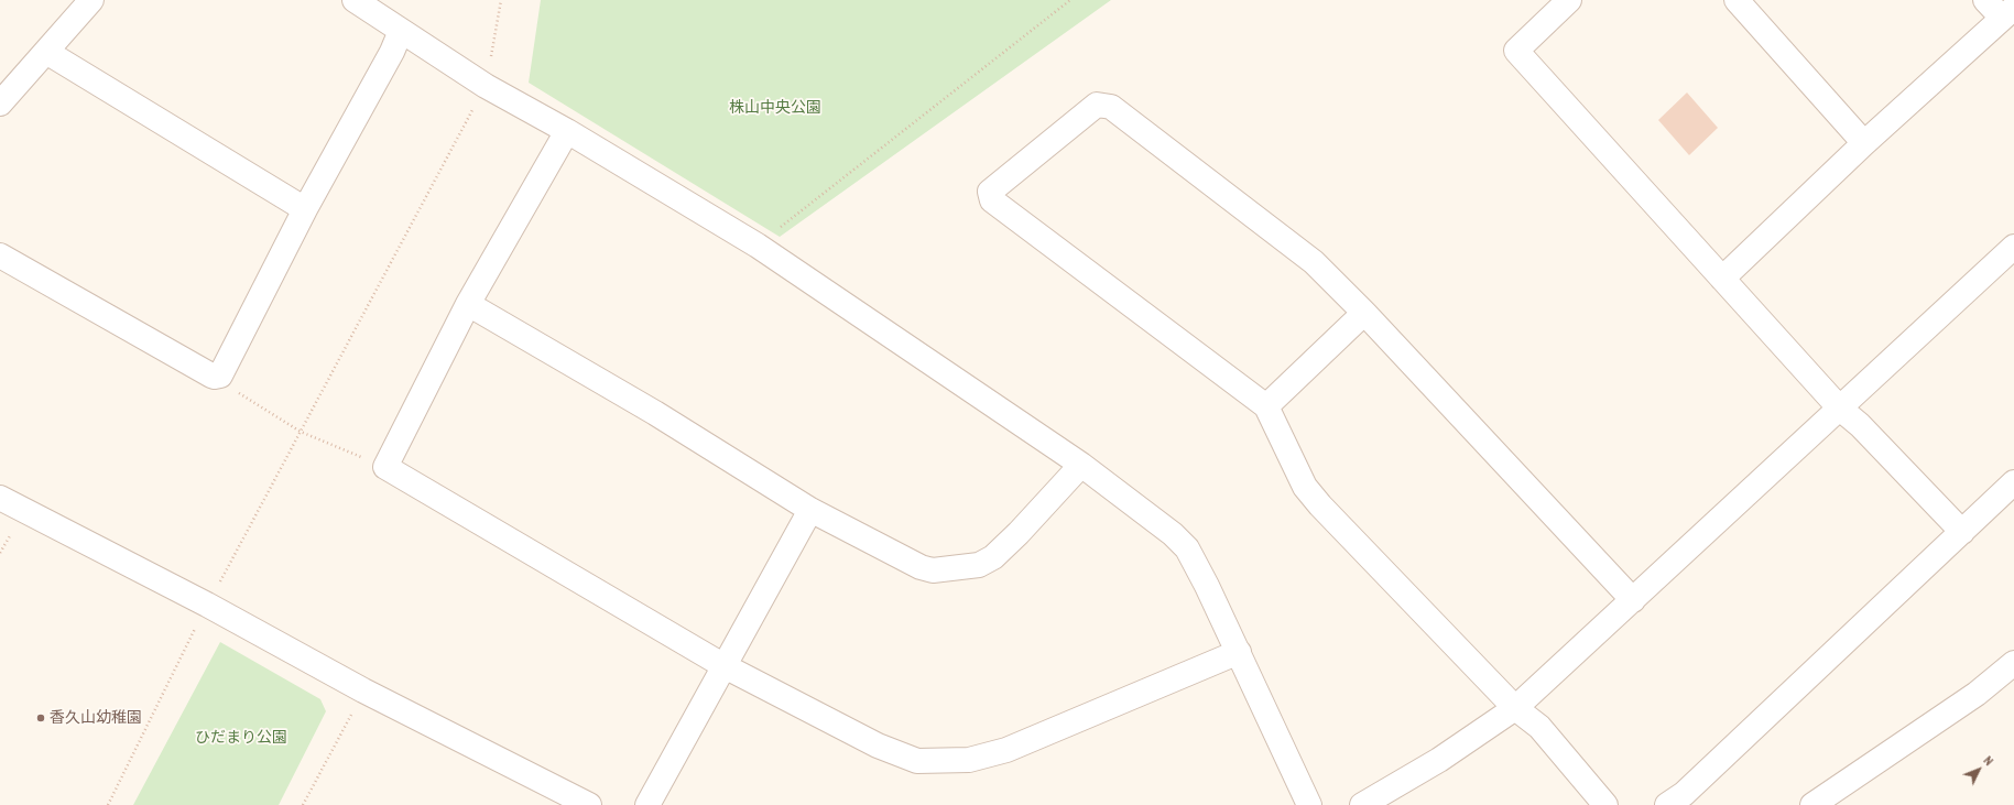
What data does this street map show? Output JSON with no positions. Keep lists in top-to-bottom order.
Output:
{
  "parks": ["株山中央公園", "ひだまり公園"],
  "places": ["香久山幼稚園"],
  "north": "top right"
}
